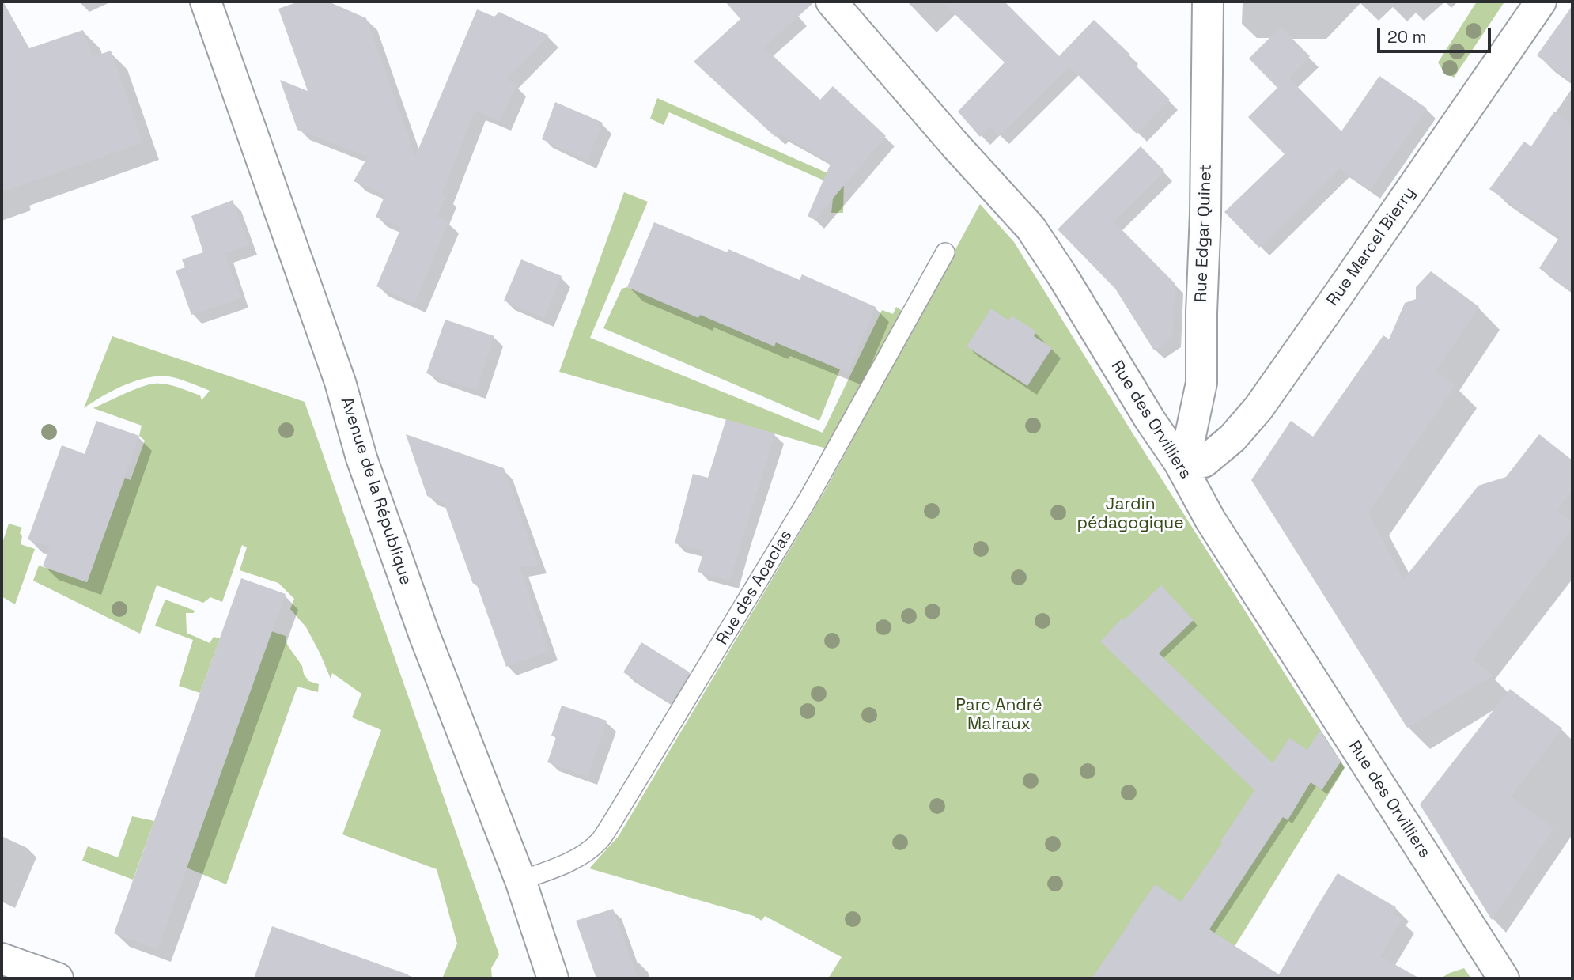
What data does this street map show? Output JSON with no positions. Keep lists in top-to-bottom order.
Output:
{
  "streets": {
    "street": [
      "Rue Edgar Quinet",
      "Rue Marcel Bierry",
      "Rue des Orvilliers",
      "Avenue de la République"
    ],
    "lane": ["Rue des Acacias"]
  },
  "crossings": [
    ["Rue Edgar Quinet", "Rue Marcel Bierry"],
    ["Rue Edgar Quinet", "Rue des Orvilliers"],
    ["Rue Marcel Bierry", "Rue des Orvilliers"],
    ["Avenue de la République", "Rue des Acacias"]
  ],
  "parks": ["Jardin pédagogique", "Parc André Malraux"],
  "scale_bar": "20 m"
}
